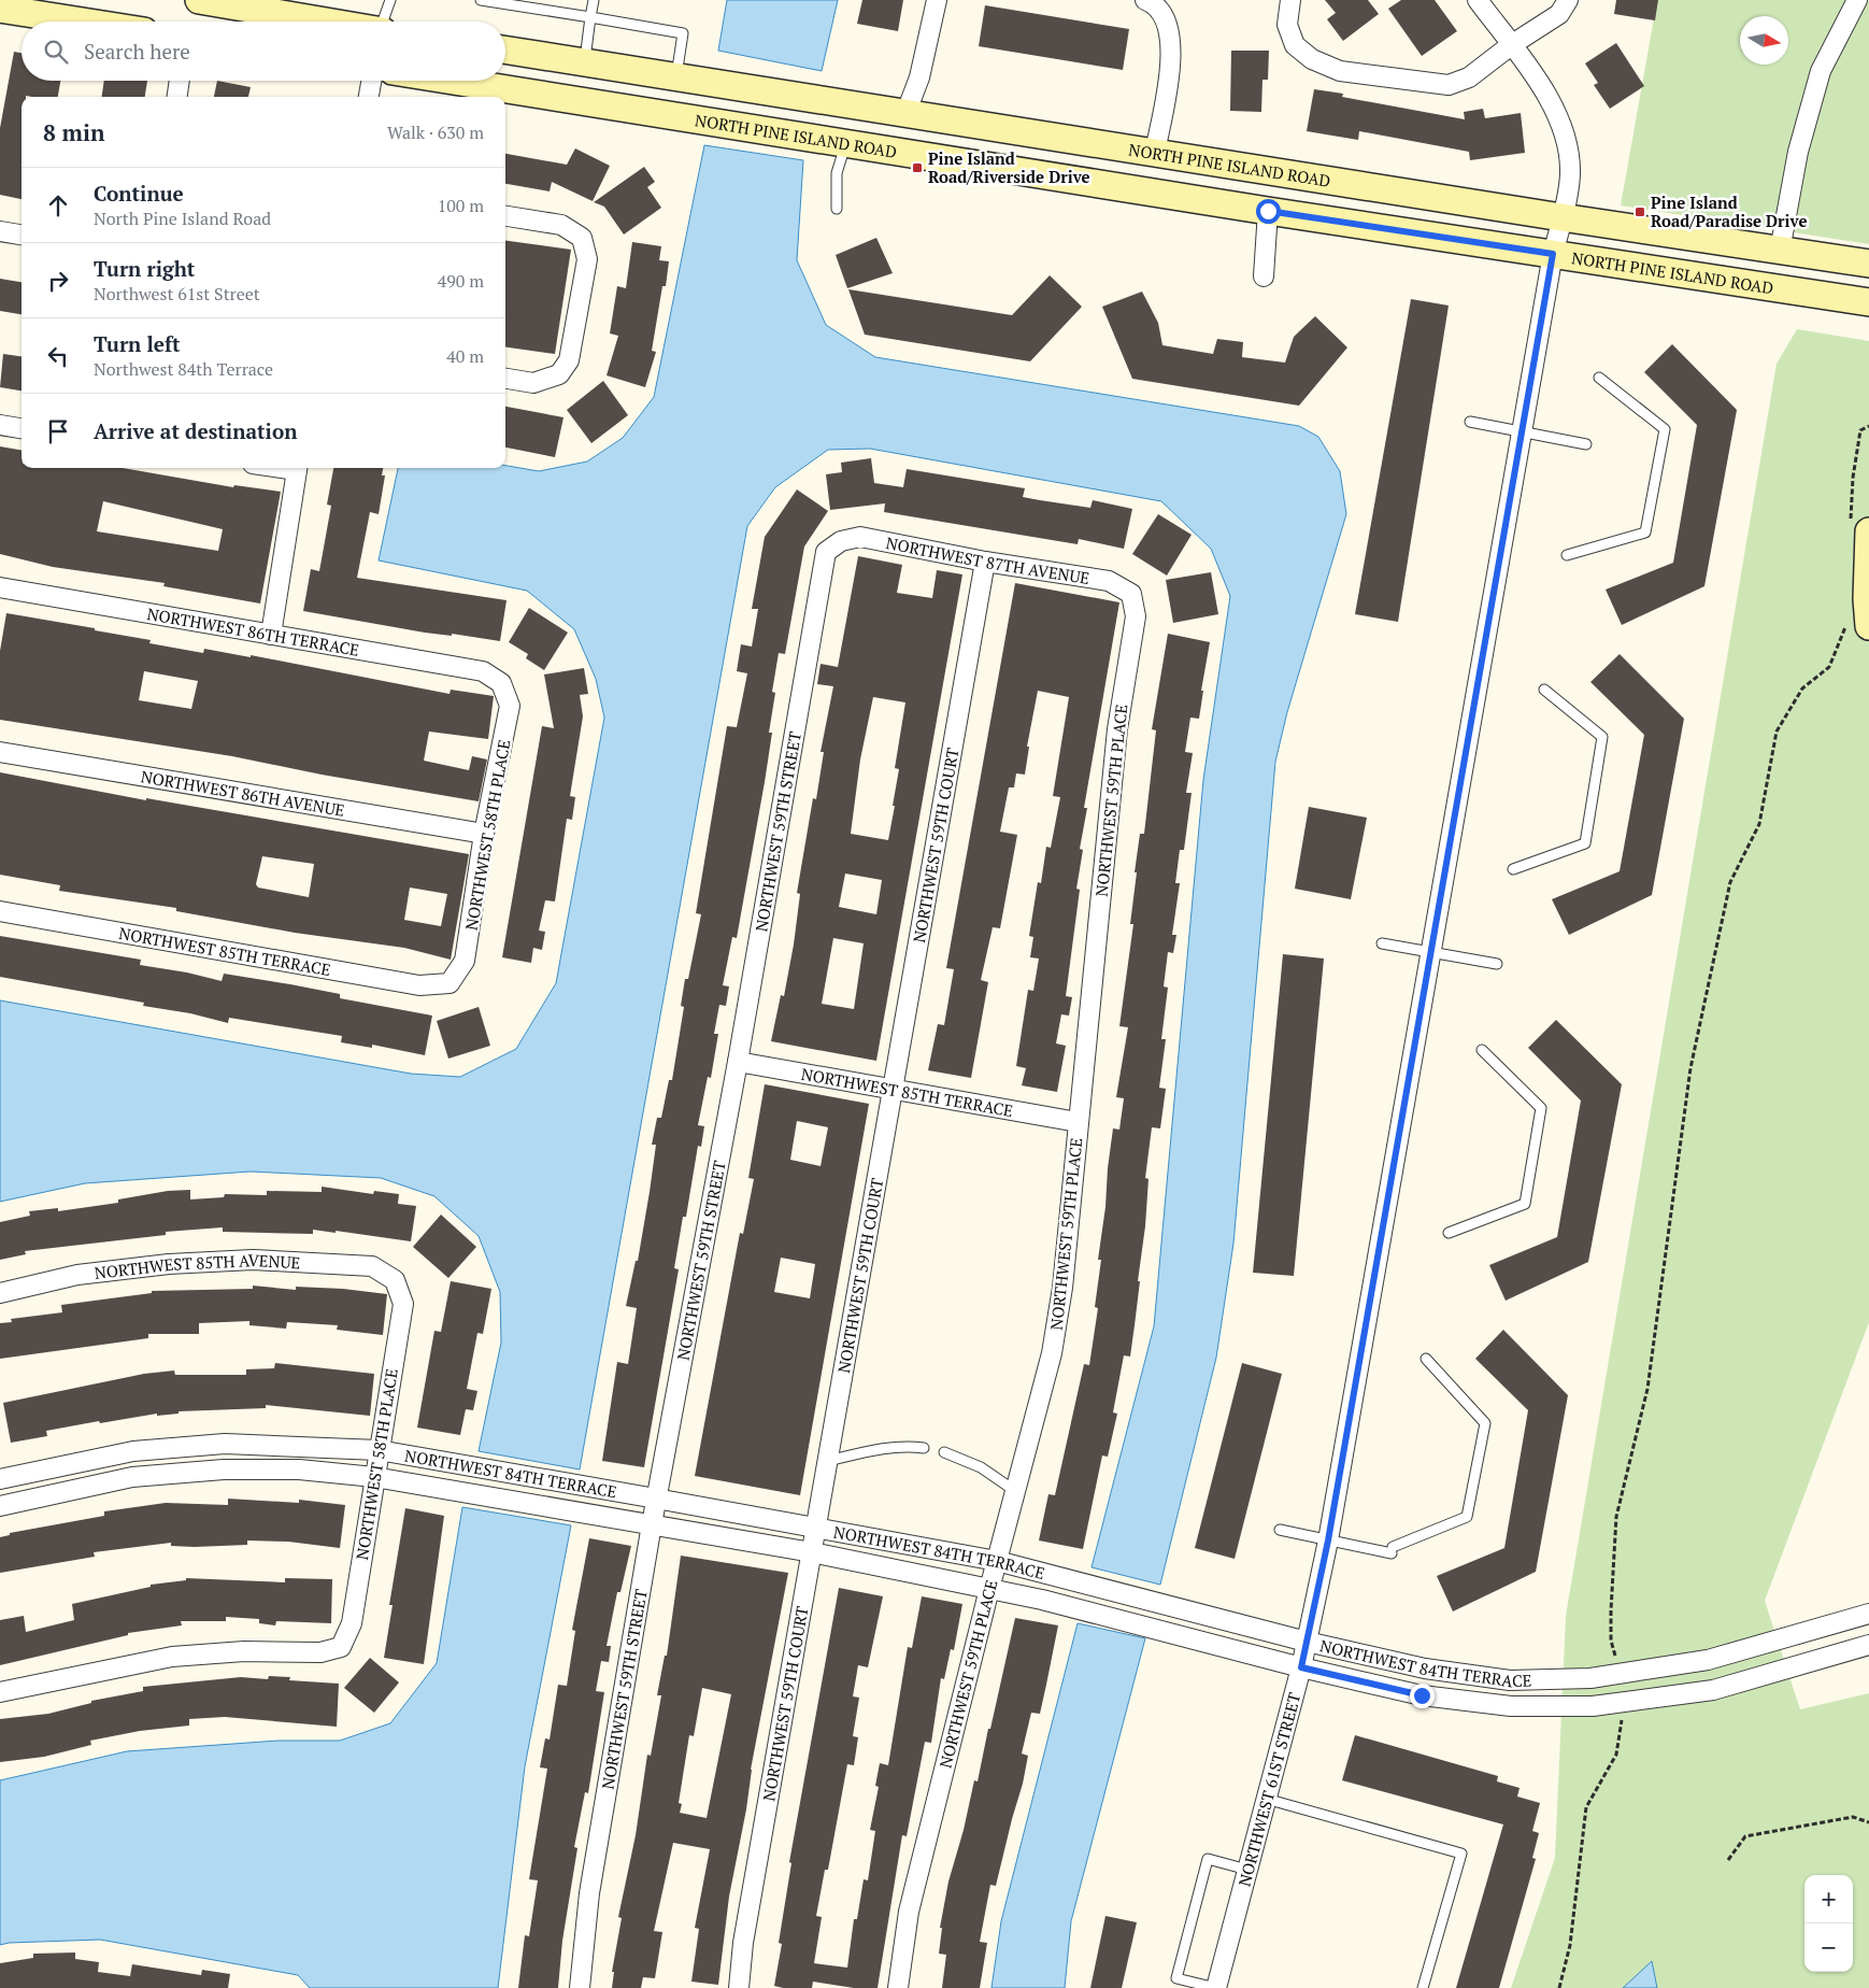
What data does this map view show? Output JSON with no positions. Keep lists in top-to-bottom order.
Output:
{
  "streets": {
    "main road": ["NORTH PINE ISLAND ROAD"],
    "street": [
      "NORTHWEST 87TH AVENUE",
      "NORTHWEST 86TH TERRACE",
      "NORTHWEST 86TH AVENUE",
      "NORTHWEST 59TH PLACE",
      "NORTHWEST 59TH STREET",
      "NORTHWEST 58TH PLACE",
      "NORTHWEST 59TH COURT",
      "NORTHWEST 85TH TERRACE",
      "NORTHWEST 85TH AVENUE",
      "NORTHWEST 84TH TERRACE",
      "NORTHWEST 61ST STREET"
    ]
  },
  "crossings": [
    ["NORTH PINE ISLAND ROAD", "NORTHWEST 61ST STREET"],
    ["NORTHWEST 87TH AVENUE", "NORTHWEST 59TH PLACE"],
    ["NORTHWEST 87TH AVENUE", "NORTHWEST 59TH STREET"],
    ["NORTHWEST 87TH AVENUE", "NORTHWEST 59TH COURT"],
    ["NORTHWEST 86TH TERRACE", "NORTHWEST 58TH PLACE"],
    ["NORTHWEST 86TH AVENUE", "NORTHWEST 58TH PLACE"],
    ["NORTHWEST 59TH PLACE", "NORTHWEST 85TH TERRACE"],
    ["NORTHWEST 59TH PLACE", "NORTHWEST 84TH TERRACE"],
    ["NORTHWEST 59TH STREET", "NORTHWEST 85TH TERRACE"],
    ["NORTHWEST 59TH STREET", "NORTHWEST 84TH TERRACE"],
    ["NORTHWEST 58TH PLACE", "NORTHWEST 85TH TERRACE"],
    ["NORTHWEST 58TH PLACE", "NORTHWEST 85TH AVENUE"],
    ["NORTHWEST 58TH PLACE", "NORTHWEST 84TH TERRACE"],
    ["NORTHWEST 59TH COURT", "NORTHWEST 85TH TERRACE"],
    ["NORTHWEST 59TH COURT", "NORTHWEST 84TH TERRACE"],
    ["NORTHWEST 84TH TERRACE", "NORTHWEST 61ST STREET"]
  ],
  "places": {
    "transit": ["Pine Island Road/Riverside Drive", "Pine Island Road/Paradise Drive"]
  },
  "north": "right",
  "page": {
    "search": "Search here",
    "heading": ["8 min", "Walk · 630 m"],
    "list": [
      ["Continue", "North Pine Island Road", "100 m"],
      ["Turn right", "Northwest 61st Street", "490 m"],
      ["Turn left", "Northwest 84th Terrace", "40 m"],
      "Arrive at destination"
    ],
    "map_buttons": ["+", "−"]
  }
}
